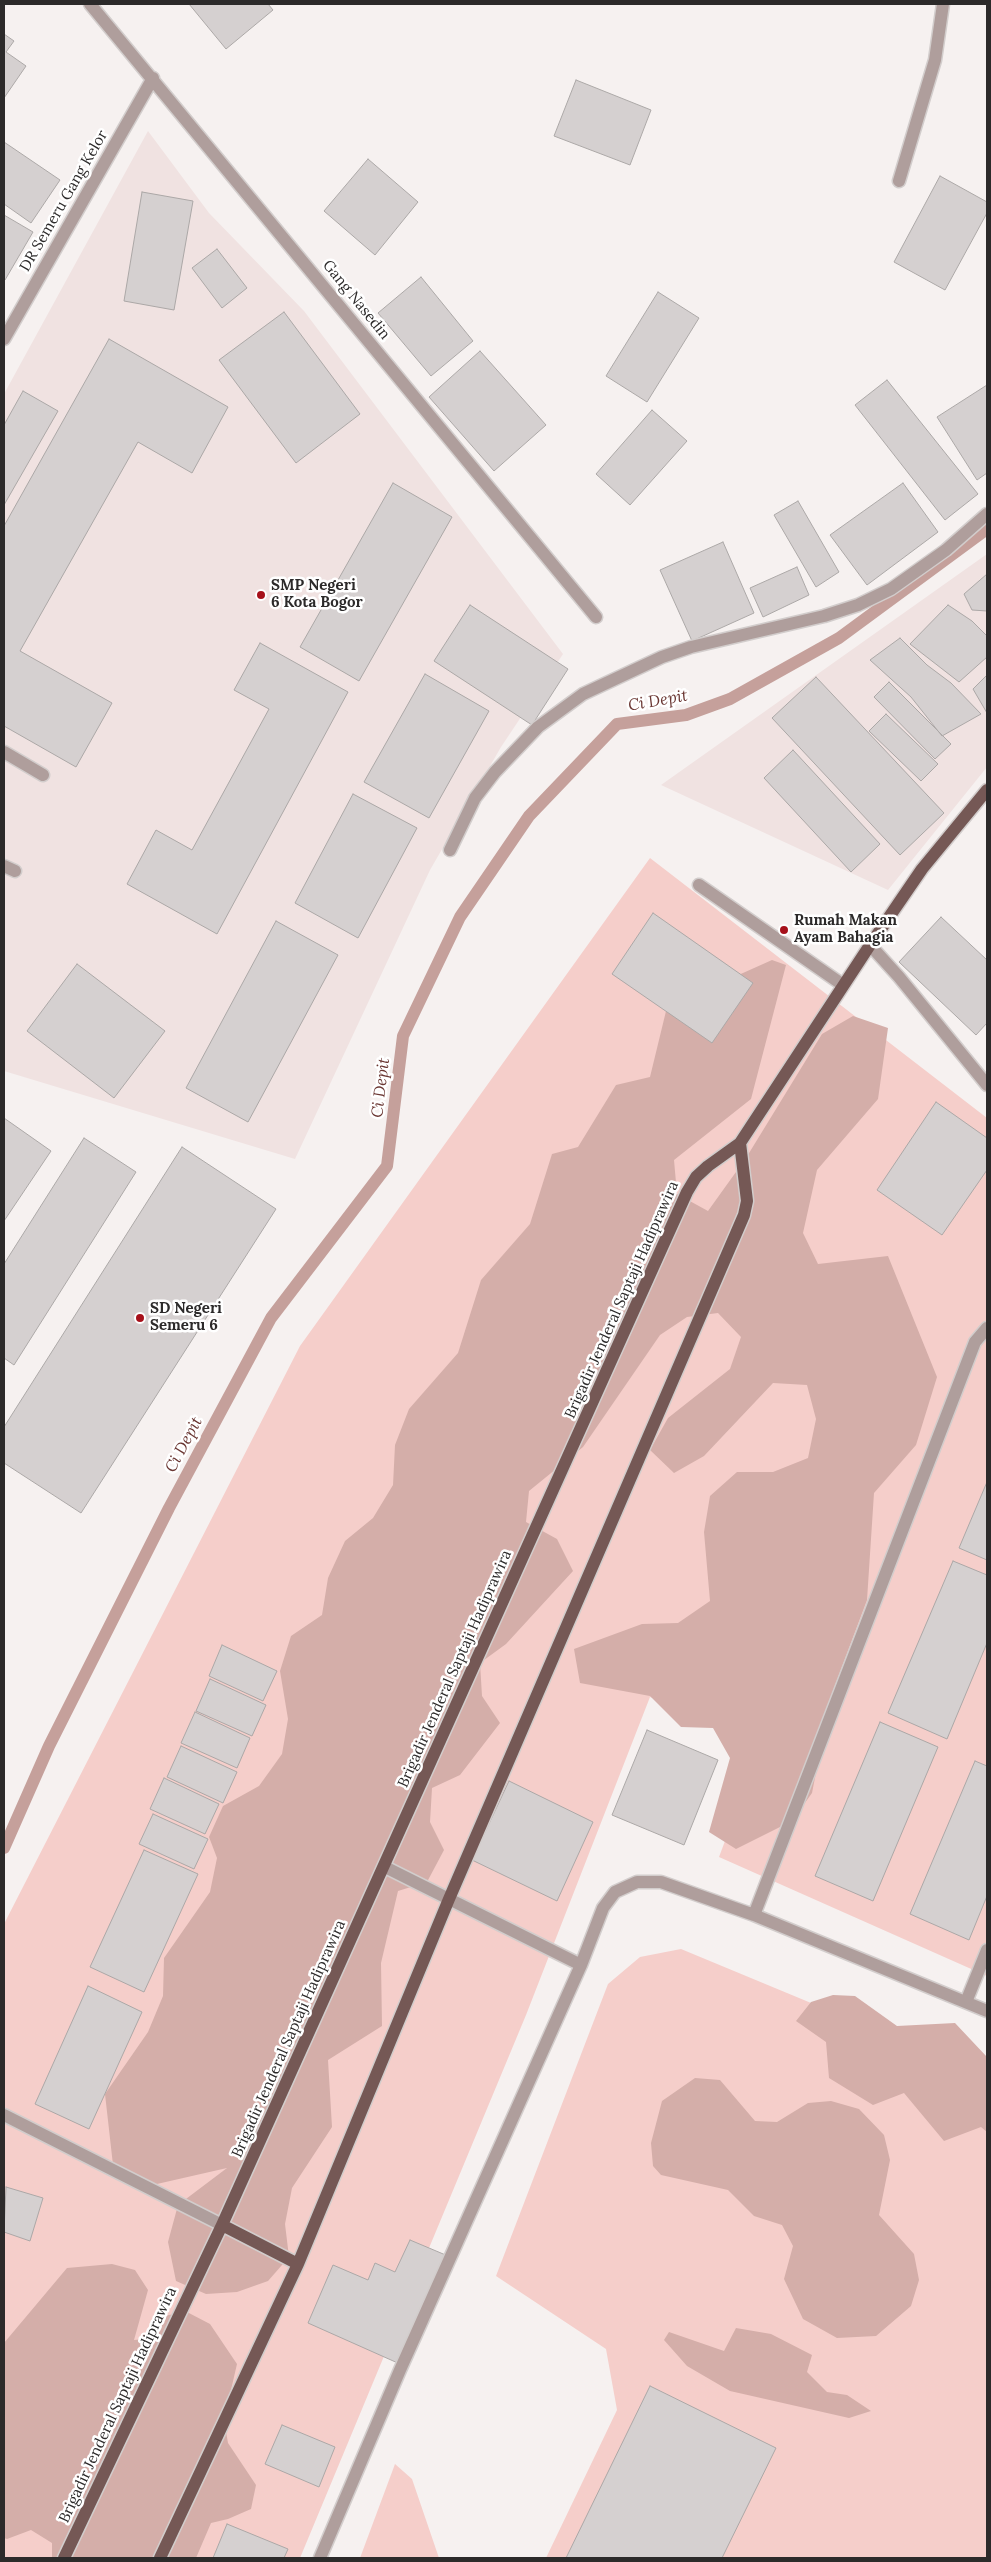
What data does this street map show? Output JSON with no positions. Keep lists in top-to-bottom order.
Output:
{
  "streets": {
    "main road": ["Brigadir Jenderal Saptaji Hadiprawira"],
    "street": ["DR Semeru Gang Kelor", "Gang Nasedin"]
  },
  "crossings": [
    ["DR Semeru Gang Kelor", "Gang Nasedin"]
  ],
  "water": ["Ci Depit"],
  "places": ["SMP Negeri 6 Kota Bogor", "Rumah Makan Ayam Bahagia", "SD Negeri Semeru 6"]
}
